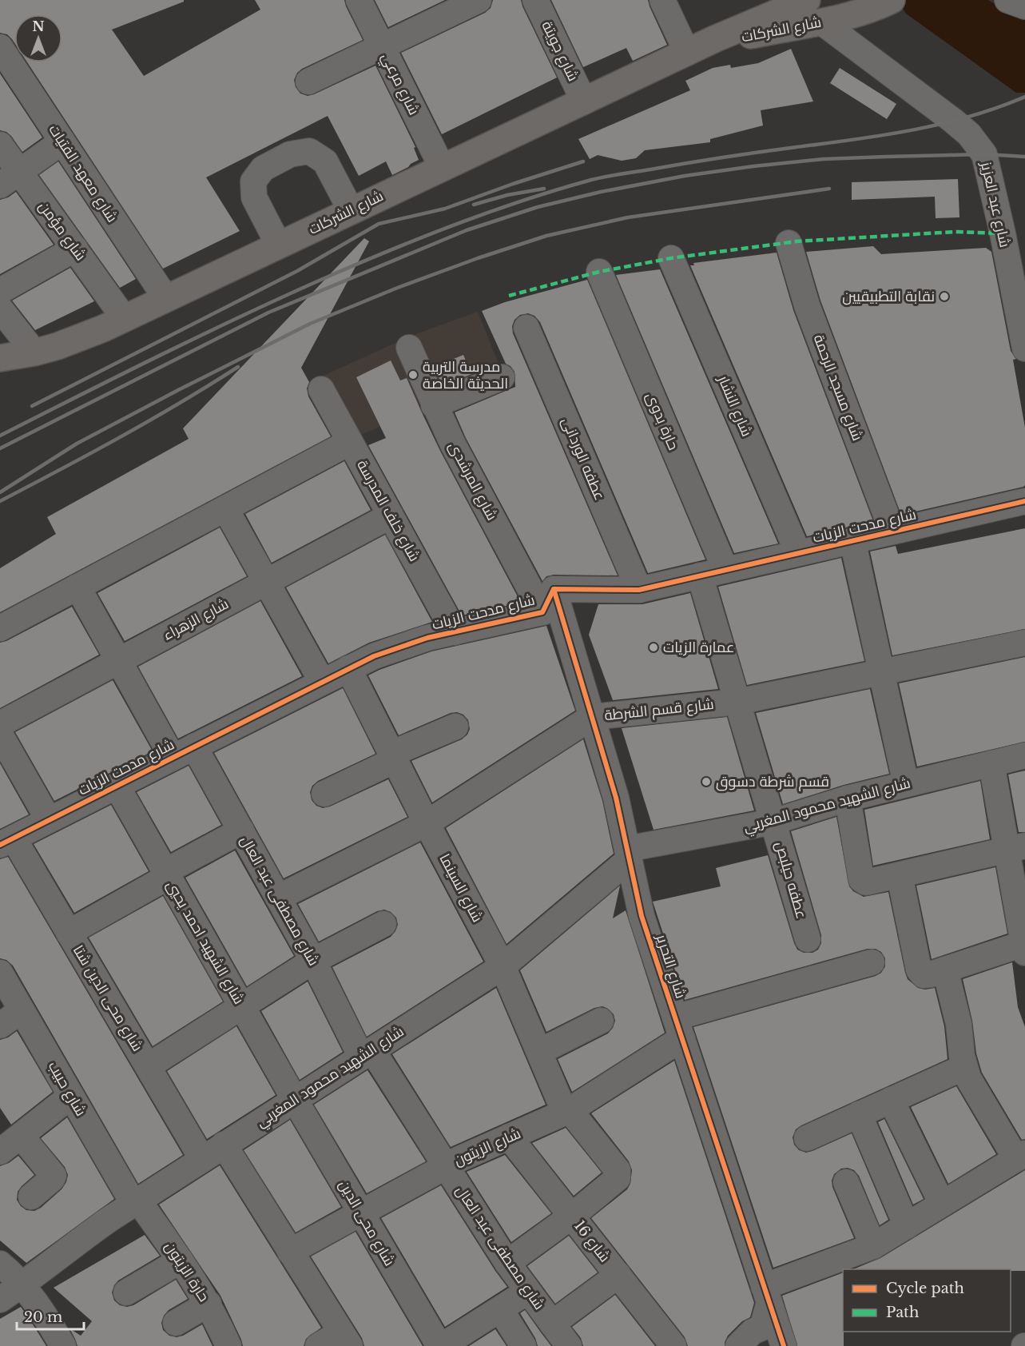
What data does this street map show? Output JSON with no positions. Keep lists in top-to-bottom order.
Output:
{
  "streets": {
    "main road": ["شارع الشركات"],
    "street": [
      "شارع جويتة",
      "شارع مرعي",
      "شارع معهد الفتيات",
      "شارع عبد العزيز",
      "شارع مؤمن",
      "شارع مسجد الرحمة",
      "شارع النشار",
      "حارة بدوى",
      "عطفه الوردانى",
      "شارع المرشدى",
      "شارع خلف المدرسة",
      "شارع مدحت الزيات",
      "شارع الزهراء",
      "شارع قسم الشرطة",
      "شارع الشهيد محمود المغربي",
      "عطفه حيلبص",
      "شارع السينما",
      "شارع مصطفى عبد العال",
      "شارع الشهيد احمد يحيي",
      "شارع التحرير",
      "شارع محى الدين شتا",
      "شارع حبيب",
      "شارع الزيتون",
      "شارع محى الدين",
      "شارع 16",
      "حارة الزيتون"
    ]
  },
  "crossings": [
    ["شارع الشركات", "شارع جويتة"],
    ["شارع الشركات", "شارع مرعي"],
    ["شارع الشركات", "شارع معهد الفتيات"],
    ["شارع الشركات", "شارع عبد العزيز"],
    ["شارع الشركات", "شارع مؤمن"],
    ["شارع مسجد الرحمة", "شارع مدحت الزيات"],
    ["شارع النشار", "شارع مدحت الزيات"],
    ["حارة بدوى", "شارع مدحت الزيات"],
    ["عطفه الوردانى", "شارع مدحت الزيات"],
    ["شارع المرشدى", "شارع مدحت الزيات"],
    ["شارع خلف المدرسة", "شارع مدحت الزيات"],
    ["شارع خلف المدرسة", "شارع الزهراء"],
    ["شارع مدحت الزيات", "عطفه حيلبص"],
    ["شارع مدحت الزيات", "شارع السينما"],
    ["شارع مدحت الزيات", "شارع مصطفى عبد العال"],
    ["شارع مدحت الزيات", "شارع الشهيد احمد يحيي"],
    ["شارع مدحت الزيات", "شارع التحرير"],
    ["شارع مدحت الزيات", "شارع محى الدين شتا"],
    ["شارع قسم الشرطة", "عطفه حيلبص"],
    ["شارع قسم الشرطة", "شارع السينما"],
    ["شارع قسم الشرطة", "شارع مصطفى عبد العال"],
    ["شارع قسم الشرطة", "شارع التحرير"],
    ["شارع الشهيد محمود المغربي", "عطفه حيلبص"],
    ["شارع الشهيد محمود المغربي", "شارع السينما"],
    ["شارع الشهيد محمود المغربي", "شارع مصطفى عبد العال"],
    ["شارع الشهيد محمود المغربي", "شارع الشهيد احمد يحيي"],
    ["شارع الشهيد محمود المغربي", "شارع التحرير"],
    ["شارع الشهيد محمود المغربي", "شارع محى الدين شتا"],
    ["شارع الشهيد محمود المغربي", "شارع حبيب"],
    ["شارع الشهيد محمود المغربي", "شارع محى الدين"],
    ["شارع الشهيد محمود المغربي", "حارة الزيتون"],
    ["شارع السينما", "شارع الزيتون"],
    ["شارع السينما", "شارع 16"],
    ["شارع مصطفى عبد العال", "شارع الزيتون"],
    ["شارع الشهيد احمد يحيي", "شارع محى الدين"],
    ["شارع التحرير", "شارع الزيتون"],
    ["شارع حبيب", "حارة الزيتون"],
    ["شارع الزيتون", "شارع محى الدين"],
    ["شارع الزيتون", "شارع 16"]
  ],
  "places": [
    "نقابة التطبيقيين",
    "مدرسة التربية الحديثة الخاصة",
    "عمارة الزيات",
    "قسم شرطة دسوق"
  ],
  "legend": ["Cycle path", "Path"],
  "scale_bar": "20 m",
  "north": "top"
}
